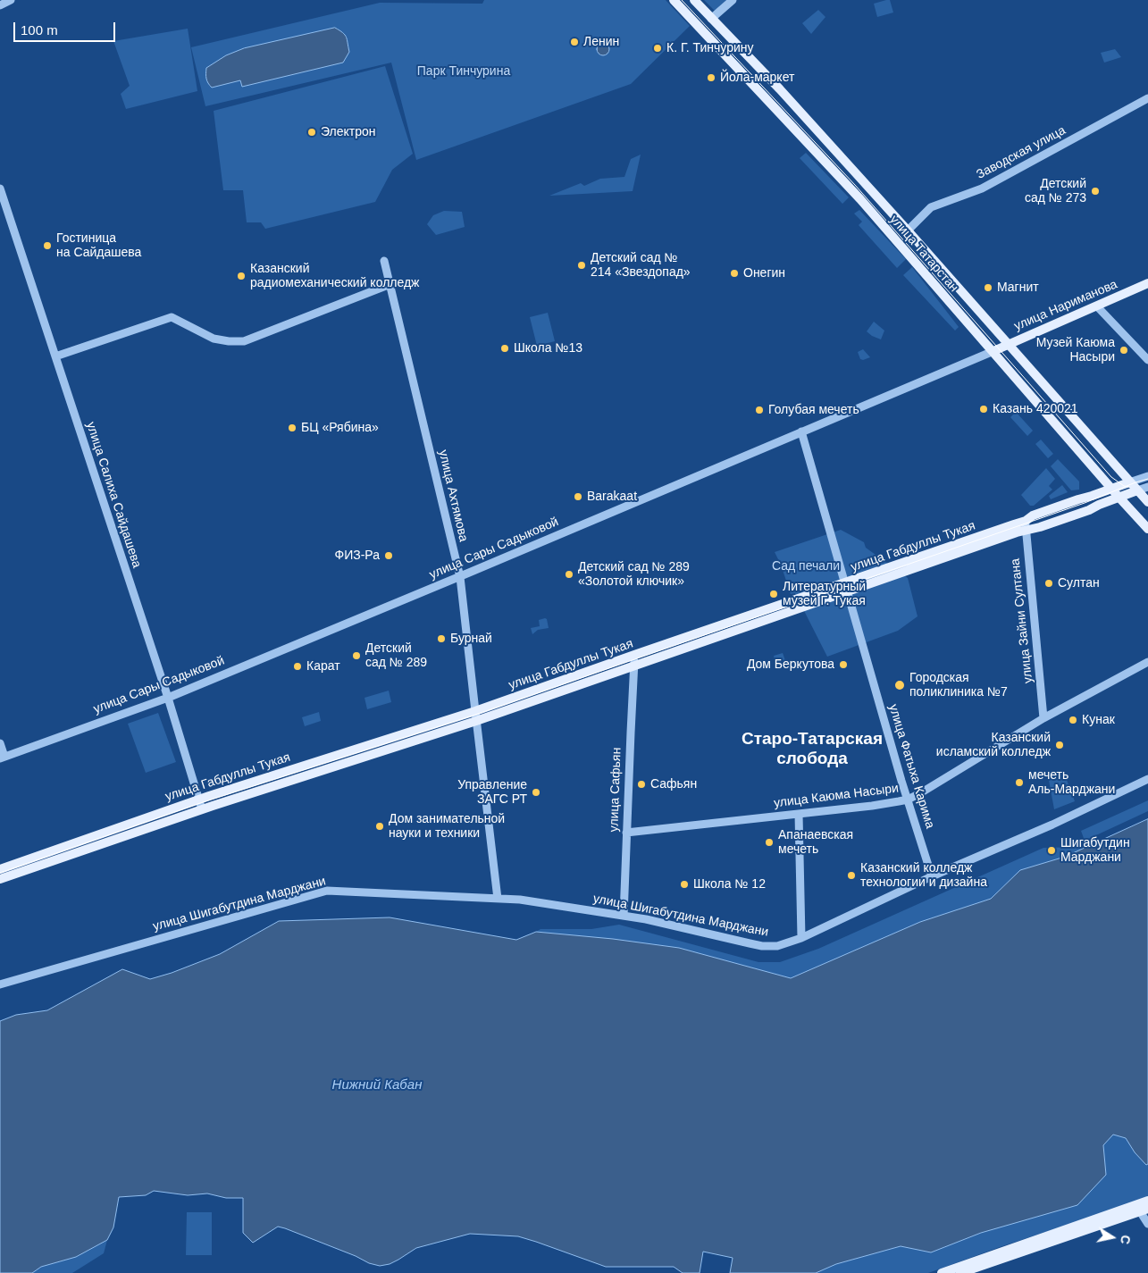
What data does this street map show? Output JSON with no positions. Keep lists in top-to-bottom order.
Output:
{
  "streets": {
    "main road": ["улица Татарстан", "улица Нариманова", "улица Габдуллы Тукая"],
    "street": [
      "Заводская улица",
      "улица Салиха Сайдашева",
      "улица Ахтямова",
      "улица Сары Садыковой",
      "улица Зайни Султана",
      "улица Фатыха Карима",
      "улица Сафьян",
      "улица Каюма Насыри",
      "улица Шигабутдина Марджани"
    ]
  },
  "crossings": [
    ["Заводская улица", "улица Татарстан"],
    ["улица Татарстан", "улица Нариманова"],
    ["улица Татарстан", "улица Габдуллы Тукая"],
    ["улица Татарстан", "улица Сары Садыковой"],
    ["улица Нариманова", "улица Сары Садыковой"],
    ["улица Салиха Сайдашева", "улица Габдуллы Тукая"],
    ["улица Салиха Сайдашева", "улица Сары Садыковой"],
    ["улица Ахтямова", "улица Габдуллы Тукая"],
    ["улица Ахтямова", "улица Сары Садыковой"],
    ["улица Ахтямова", "улица Шигабутдина Марджани"],
    ["улица Габдуллы Тукая", "улица Зайни Султана"],
    ["улица Габдуллы Тукая", "улица Фатыха Карима"],
    ["улица Габдуллы Тукая", "улица Сафьян"],
    ["улица Сары Садыковой", "улица Фатыха Карима"],
    ["улица Зайни Султана", "улица Каюма Насыри"],
    ["улица Фатыха Карима", "улица Каюма Насыри"],
    ["улица Фатыха Карима", "улица Шигабутдина Марджани"],
    ["улица Сафьян", "улица Каюма Насыри"],
    ["улица Сафьян", "улица Шигабутдина Марджани"]
  ],
  "districts": ["Старо-Татарская слобода"],
  "water": ["Нижний Кабан"],
  "parks": ["Парк Тинчурина", "Сад печали"],
  "places": [
    "Ленин",
    "К. Г. Тинчурину",
    "Йола-маркет",
    "Электрон",
    "Детский сад № 273",
    "Гостиница на Сайдашева",
    "Детский сад № 214 «Звездопад»",
    "Онегин",
    "Казанский радиомеханический колледж",
    "Магнит",
    "Школа №13",
    "Музей Каюма Насыри",
    "Казань 420021",
    "Голубая мечеть",
    "БЦ «Рябина»",
    "Barakaat",
    "ФИЗ-Ра",
    "Детский сад № 289 «Золотой ключик»",
    "Султан",
    "Литературный музей Г. Тукая",
    "Бурнай",
    "Детский сад № 289",
    "Дом Беркутова",
    "Карат",
    "Городская поликлиника №7",
    "Кунак",
    "Казанский исламский колледж",
    "мечеть Аль-Марджани",
    "Сафьян",
    "Управление ЗАГС РТ",
    "Дом занимательной науки и техники",
    "Апанаевская мечеть",
    "Шигабутдин Марджани",
    "Казанский колледж технологии и дизайна",
    "Школа № 12"
  ],
  "scale_bar": "100 m",
  "north": "right"
}
